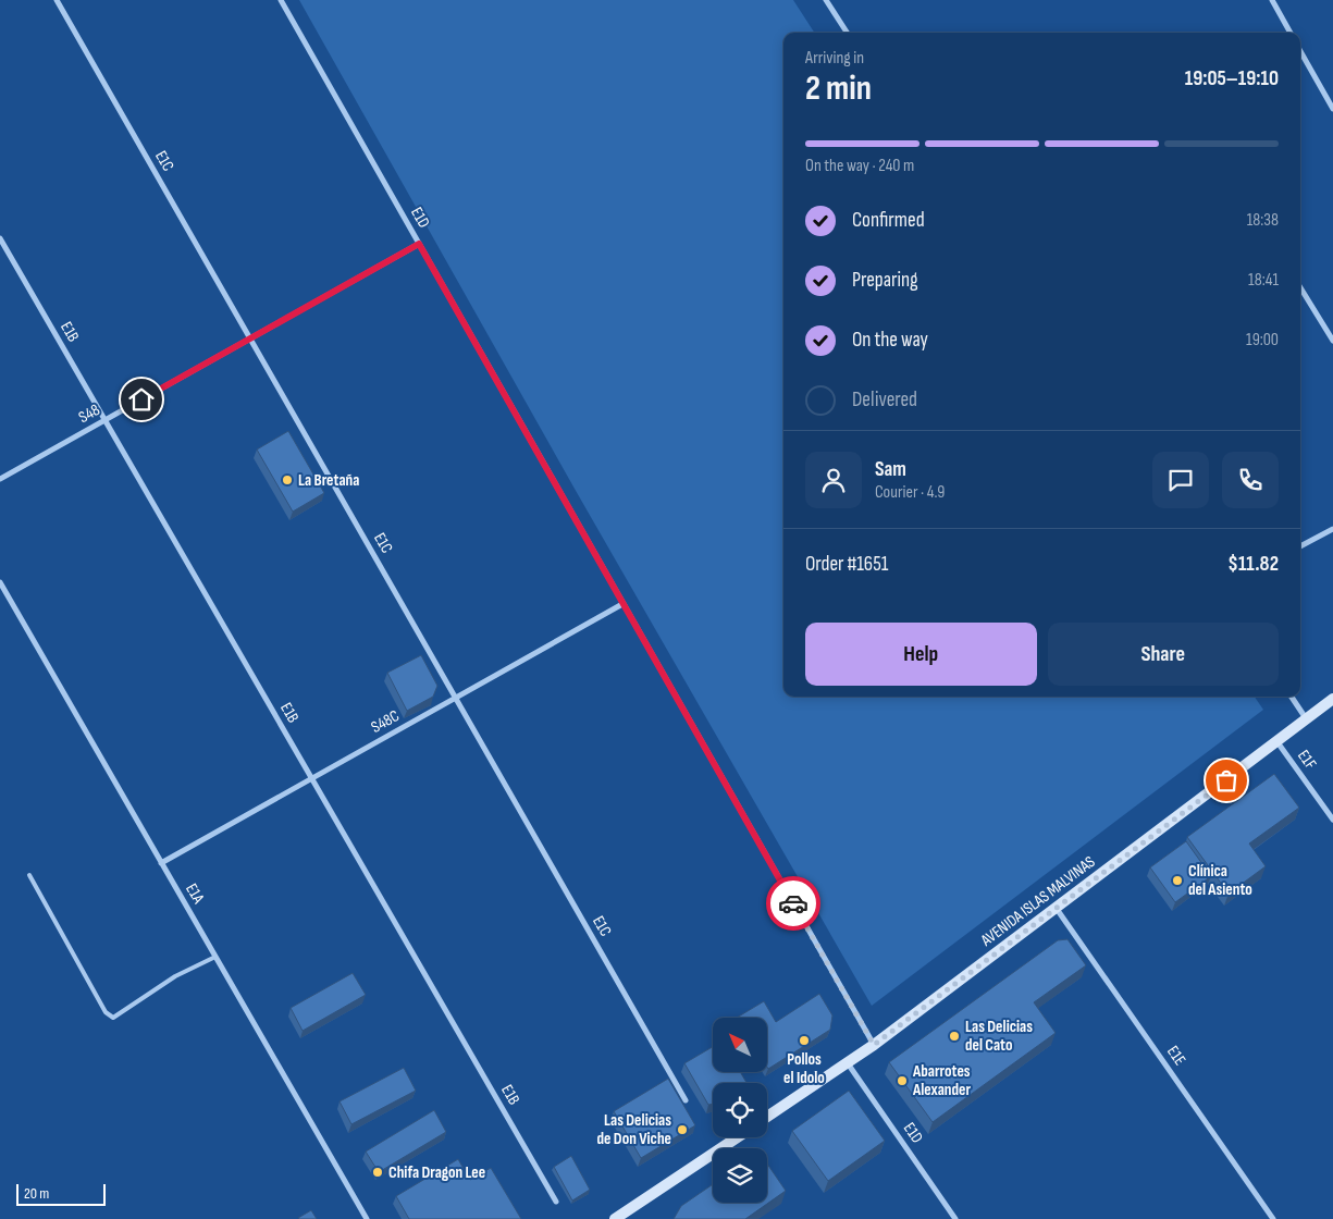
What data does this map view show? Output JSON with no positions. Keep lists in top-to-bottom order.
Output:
{
  "streets": {
    "street": [
      "E1C",
      "E1D",
      "E1B",
      "S48",
      "S48C",
      "E1F",
      "E1A",
      "AVENIDA ISLAS MALVINAS",
      "E1E"
    ]
  },
  "crossings": [
    ["E1C", "S48"],
    ["E1C", "S48C"],
    ["E1D", "S48"],
    ["E1D", "S48C"],
    ["E1D", "AVENIDA ISLAS MALVINAS"],
    ["E1B", "S48"],
    ["E1B", "S48C"],
    ["S48C", "E1A"],
    ["E1F", "AVENIDA ISLAS MALVINAS"],
    ["AVENIDA ISLAS MALVINAS", "E1E"]
  ],
  "places": [
    "La Bretaña",
    "Clínica del Asiento",
    "Las Delicias del Cato",
    "Pollos el Idolo",
    "Abarrotes Alexander",
    "Las Delicias de Don Viche",
    "Chifa Dragon Lee"
  ],
  "scale_bar": "20 m",
  "north": "top left",
  "page": {
    "heading": ["2 min", "Arriving in", "19:05–19:10"],
    "panel": [
      "Sam",
      "Courier · 4.9",
      "Order #1651",
      "$11.82"
    ],
    "bar": "On the way · 240 m",
    "list": [
      ["Confirmed", "18:38"],
      ["Preparing", "18:41"],
      ["On the way", "19:00"],
      "Delivered"
    ],
    "buttons": ["Help", "Share"],
    "scale": "20 m"
  }
}
